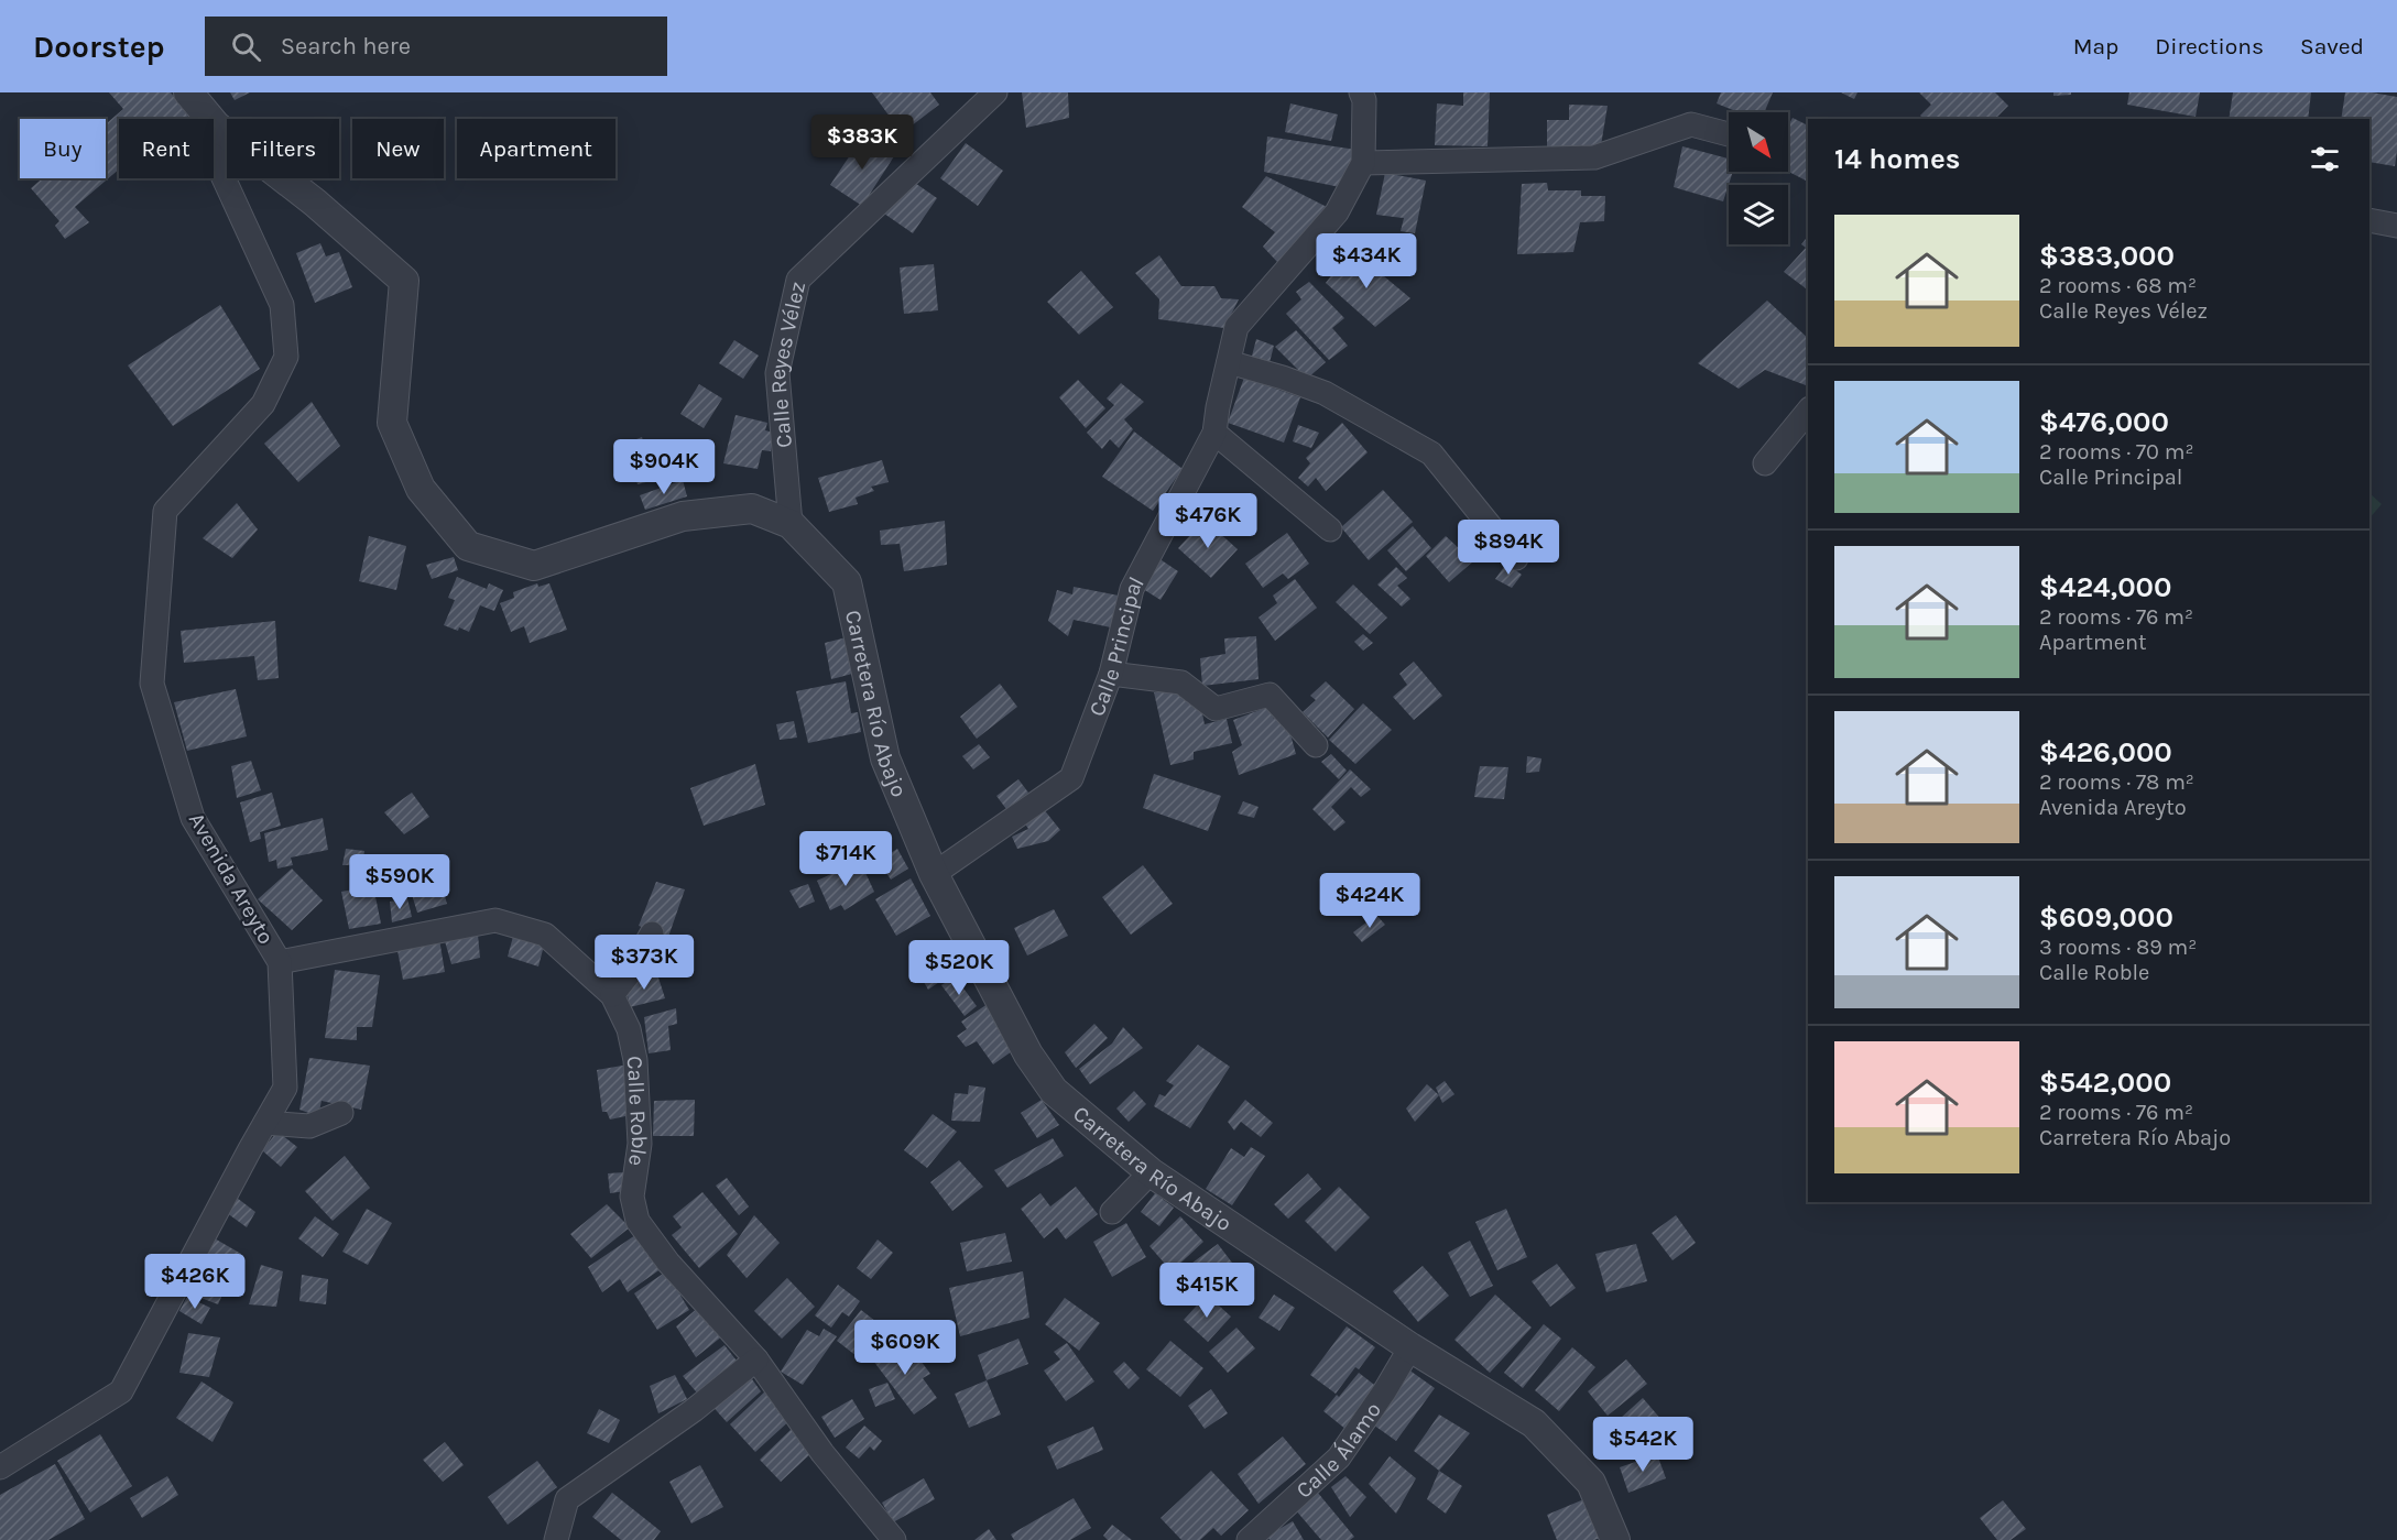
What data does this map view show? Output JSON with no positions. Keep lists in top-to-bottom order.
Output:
{
  "streets": {
    "street": [
      "Calle Reyes Vélez",
      "Calle Principal",
      "Carretera Río Abajo",
      "Avenida Areyto",
      "Calle Roble",
      "Calle Álamo"
    ]
  },
  "crossings": [
    ["Calle Reyes Vélez", "Carretera Río Abajo"],
    ["Calle Principal", "Carretera Río Abajo"],
    ["Carretera Río Abajo", "Avenida Areyto"],
    ["Carretera Río Abajo", "Calle Álamo"],
    ["Avenida Areyto", "Calle Roble"]
  ],
  "north": "bottom right",
  "page": {
    "header": "Doorstep",
    "search": "Search here",
    "nav": ["Map", "Directions", "Saved"],
    "price": [
      "$383K",
      "$434K",
      "$904K",
      "$476K",
      "$894K",
      "$714K",
      "$590K",
      "$424K",
      "$373K",
      "$520K",
      "$426K",
      "$415K",
      "$609K",
      "$542K"
    ],
    "chip": [
      "Buy",
      "Rent",
      "Filters",
      "New",
      "Apartment"
    ],
    "heading": "14 homes",
    "list": [
      {
        "name": "$383,000",
        "note": "2 rooms · 68 m² · Calle Reyes Vélez"
      },
      {
        "name": "$476,000",
        "note": "2 rooms · 70 m² · Calle Principal"
      },
      {
        "name": "$424,000",
        "note": "2 rooms · 76 m² · Apartment"
      },
      {
        "name": "$426,000",
        "note": "2 rooms · 78 m² · Avenida Areyto"
      },
      {
        "name": "$609,000",
        "note": "3 rooms · 89 m² · Calle Roble"
      },
      {
        "name": "$542,000",
        "note": "2 rooms · 76 m² · Carretera Río Abajo"
      }
    ]
  }
}
